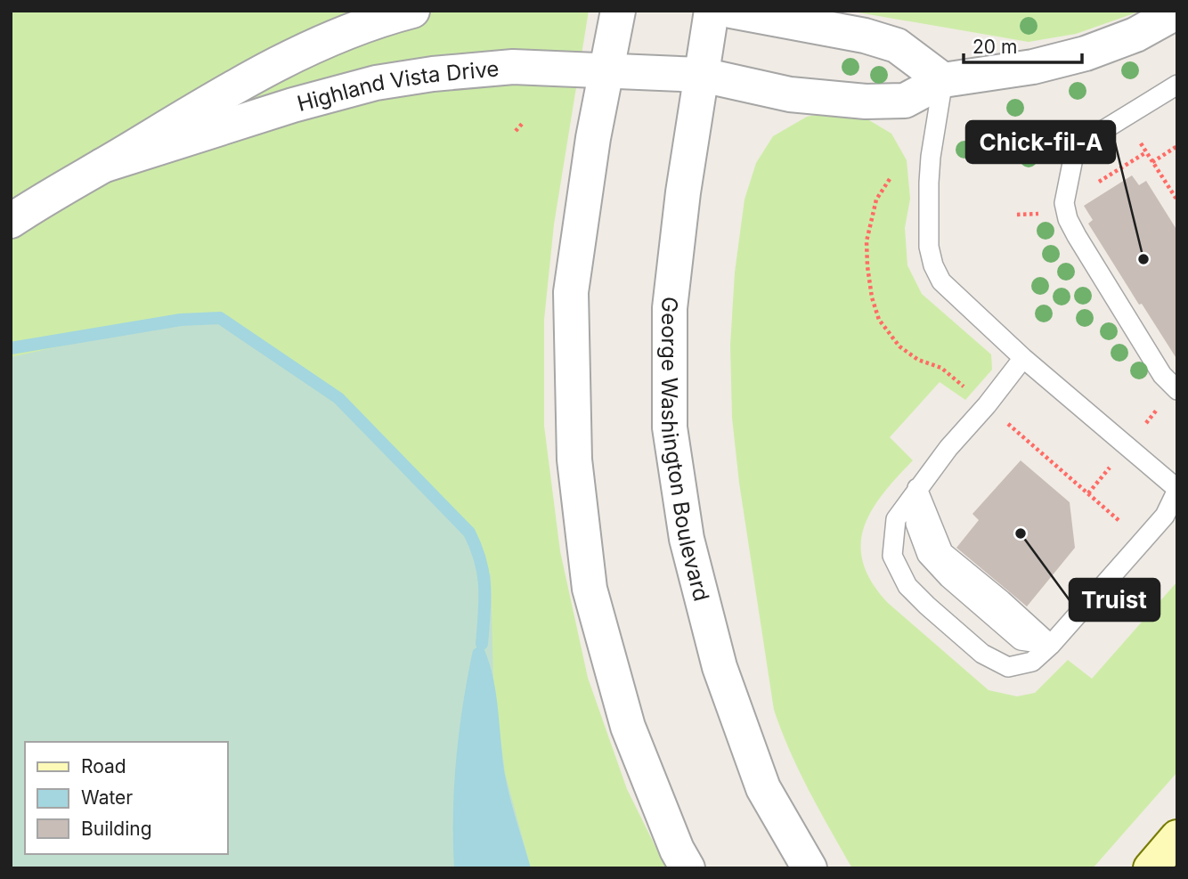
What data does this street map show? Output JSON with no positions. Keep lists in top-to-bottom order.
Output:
{
  "streets": {
    "street": ["Highland Vista Drive", "George Washington Boulevard"]
  },
  "crossings": [
    ["Highland Vista Drive", "George Washington Boulevard"]
  ],
  "places": ["Chick-fil-A", "Truist"],
  "legend": ["Road", "Water", "Building"],
  "scale_bar": "20 m"
}
